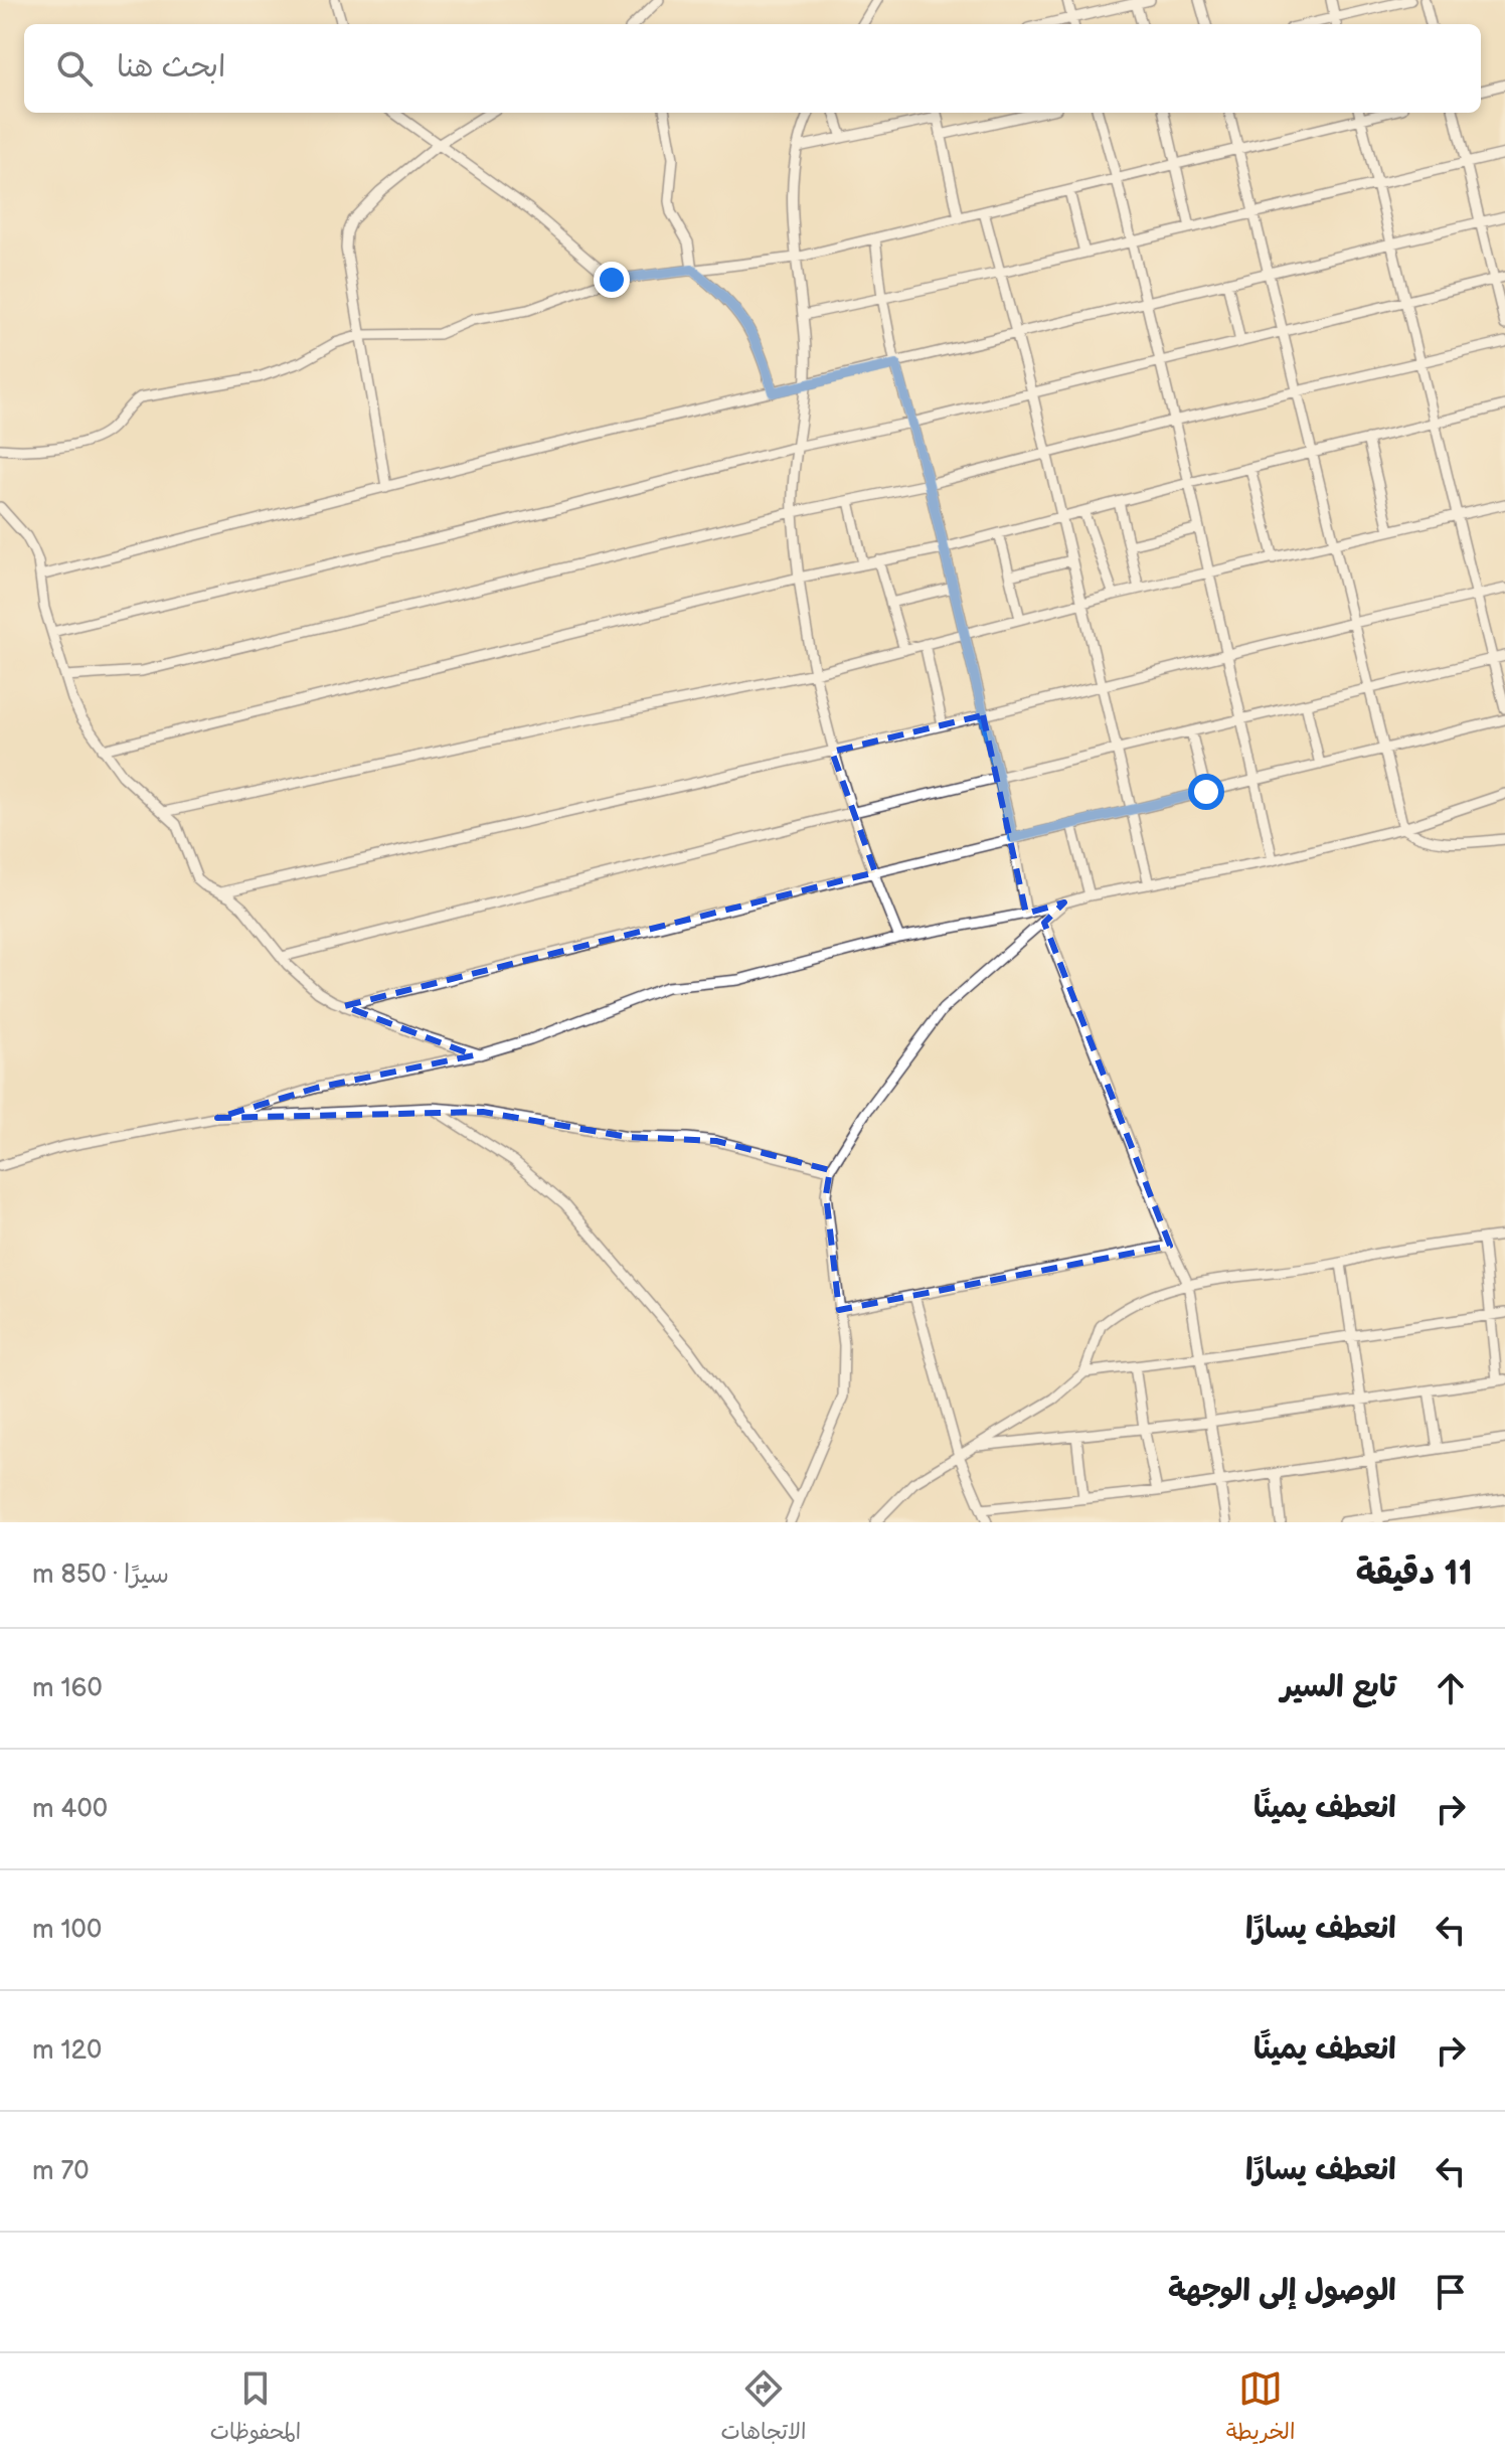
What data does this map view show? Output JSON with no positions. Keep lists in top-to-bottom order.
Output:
{
  "page": {
    "search": "ابحث هنا",
    "heading": ["11 دقيقة", "سيرًا · 850 m"],
    "list": [
      ["تابع السير", "160 m"],
      ["انعطف يمينًا", "400 m"],
      ["انعطف يسارًا", "100 m"],
      ["انعطف يمينًا", "120 m"],
      ["انعطف يسارًا", "70 m"],
      "الوصول إلى الوجهة"
    ],
    "nav": ["الخريطة", "الاتجاهات", "المحفوظات"]
  }
}
